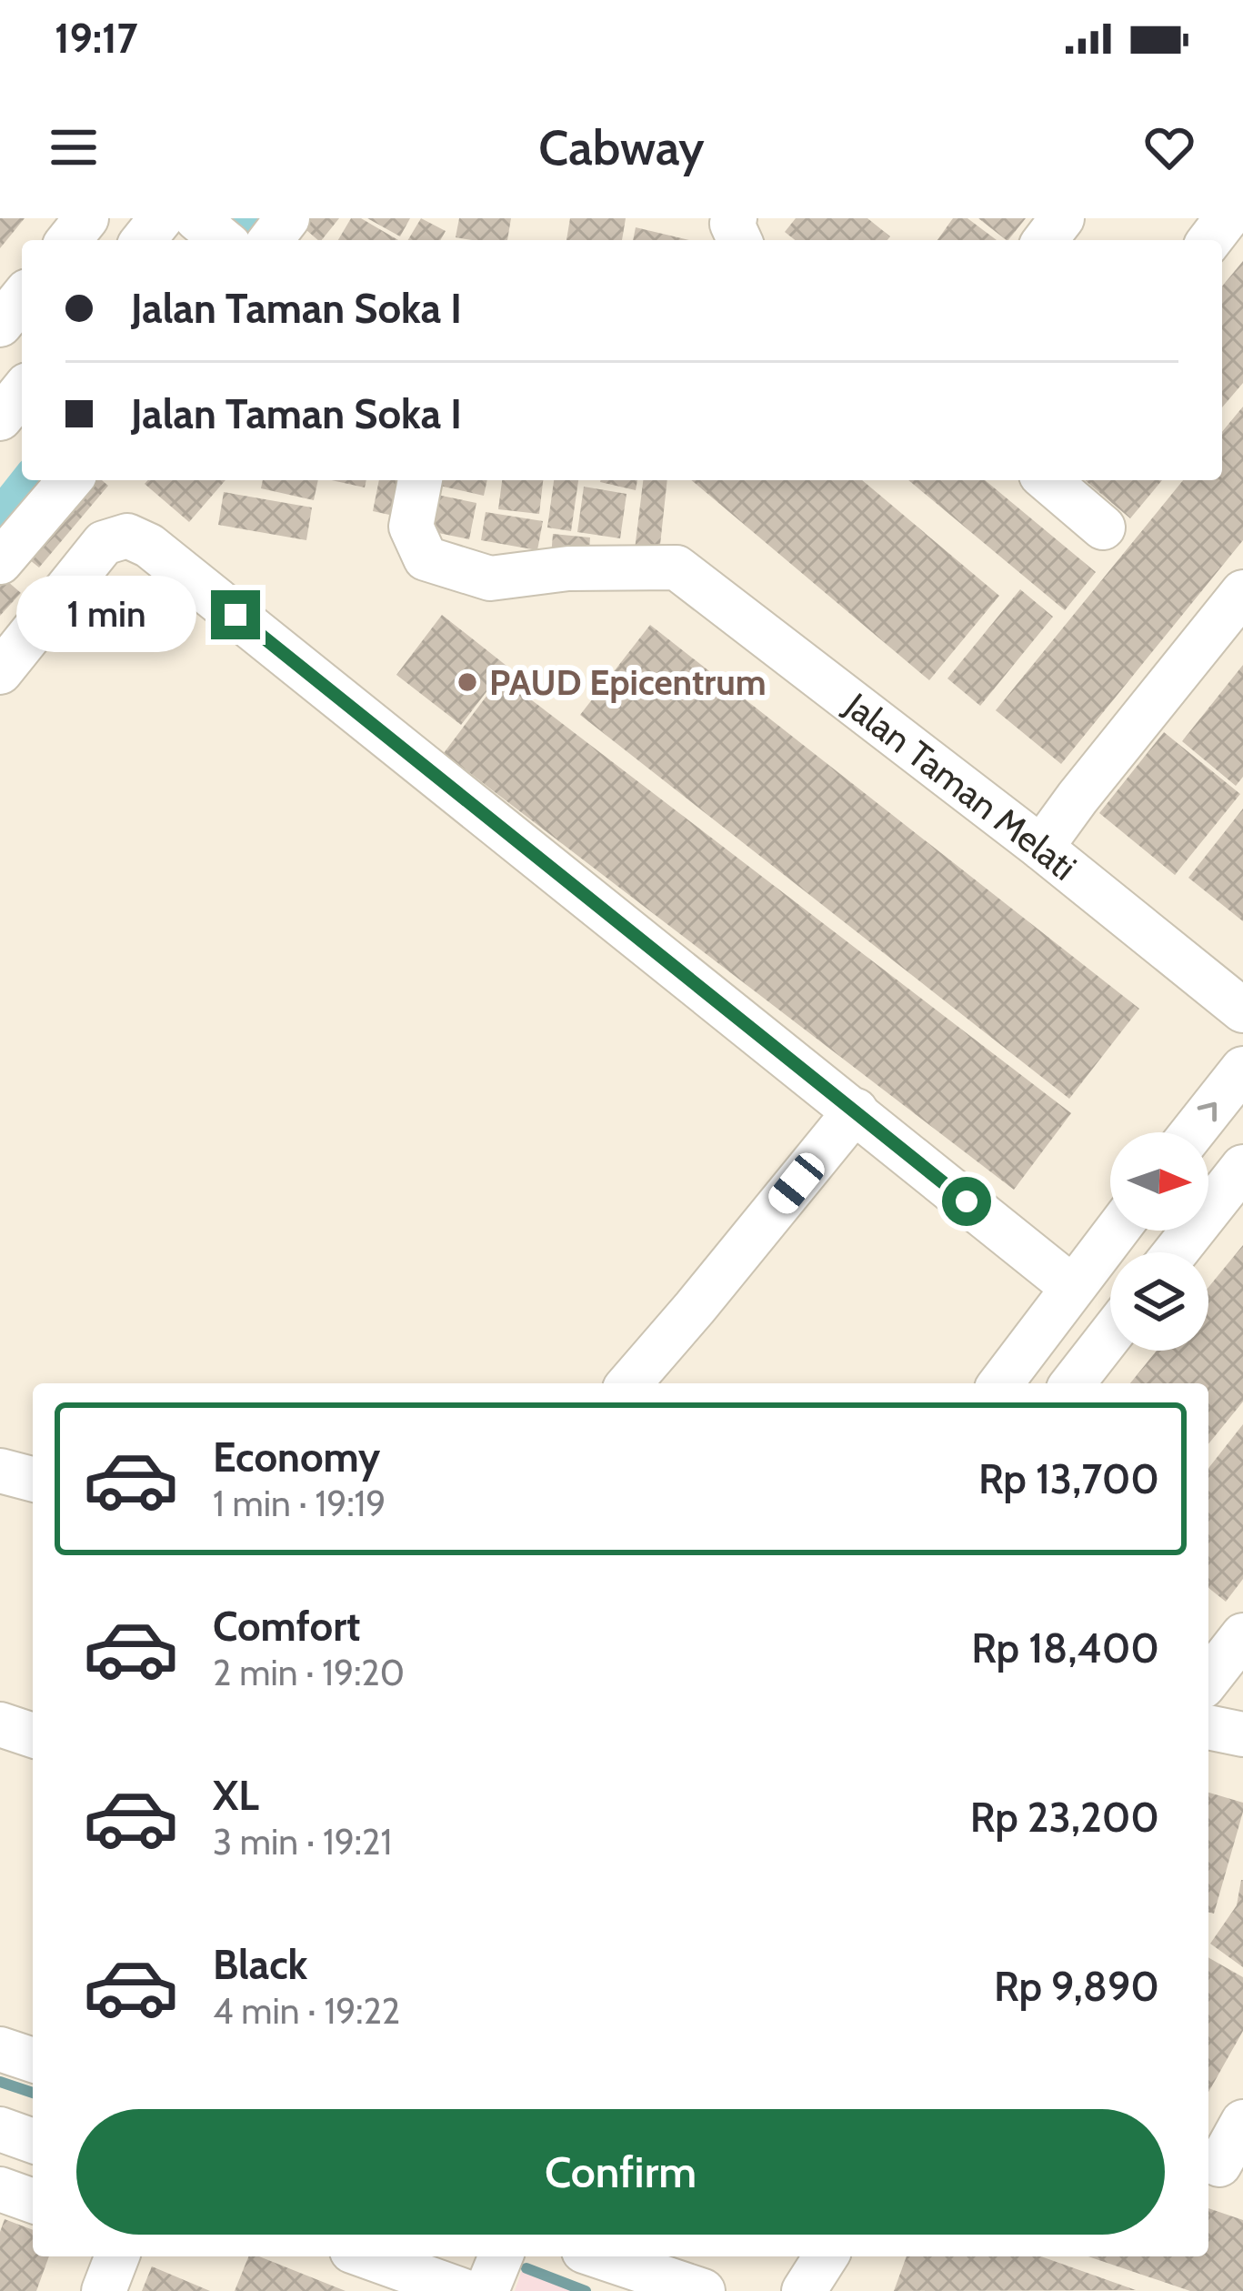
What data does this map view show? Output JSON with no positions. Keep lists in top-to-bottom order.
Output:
{
  "streets": {
    "street": ["Jalan Taman Melati"]
  },
  "places": ["PAUD Epicentrum"],
  "north": "right",
  "page": {
    "status": "19:17",
    "header": "Cabway",
    "banner": ["Jalan Taman Soka I", "Jalan Taman Soka I"],
    "bubble": "1 min",
    "list": [
      {
        "name": "Economy",
        "note": "1 min · 19:19",
        "value": "Rp 13,700"
      },
      {
        "name": "Comfort",
        "note": "2 min · 19:20",
        "value": "Rp 18,400"
      },
      {
        "name": "XL",
        "note": "3 min · 19:21",
        "value": "Rp 23,200"
      },
      {
        "name": "Black",
        "note": "4 min · 19:22",
        "value": "Rp 9,890"
      }
    ],
    "buttons": "Confirm"
  }
}
